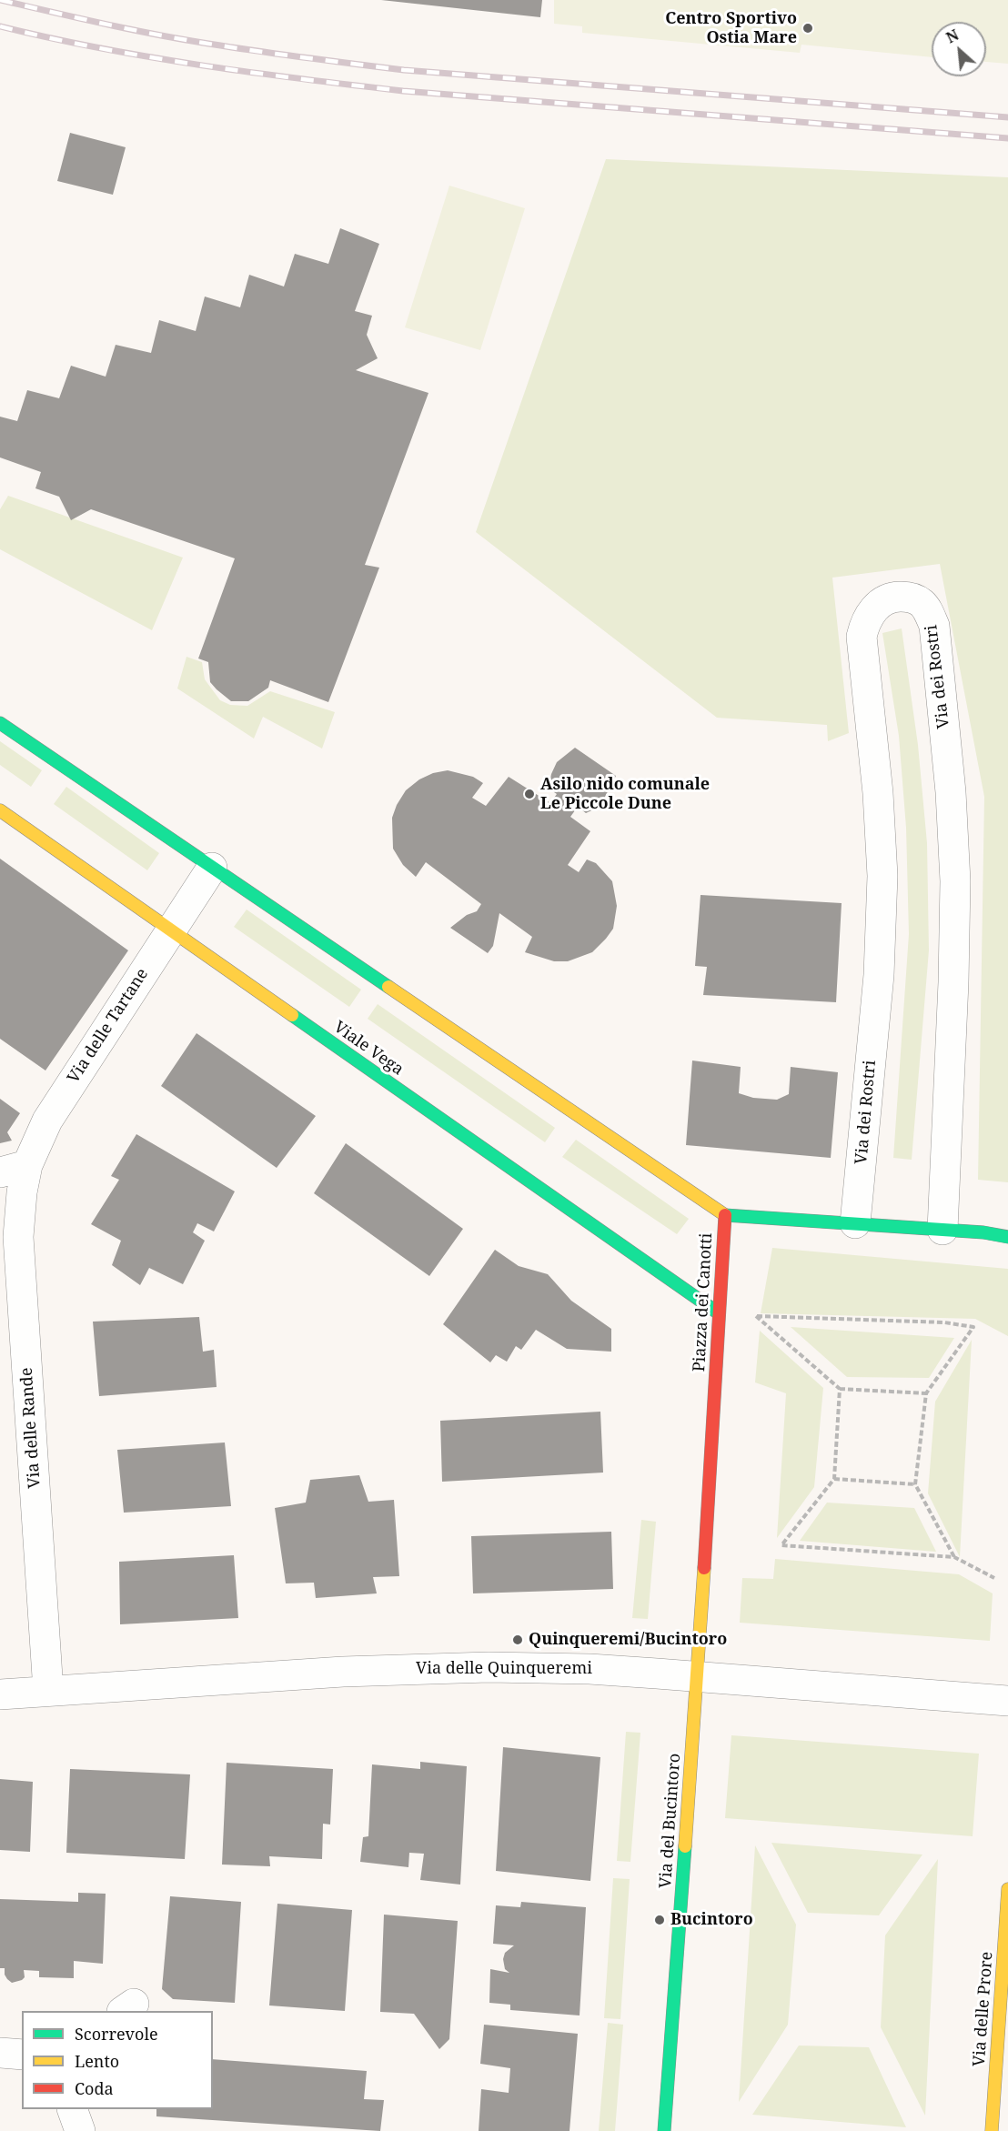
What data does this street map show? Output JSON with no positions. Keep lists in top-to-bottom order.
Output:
{
  "streets": {
    "street": [
      "Via dei Rostri",
      "Via delle Tartane",
      "Viale Vega",
      "Piazza dei Canotti",
      "Via delle Rande",
      "Via delle Quinqueremi",
      "Via del Bucintoro",
      "Via delle Prore"
    ]
  },
  "crossings": [
    ["Via dei Rostri", "Piazza dei Canotti"],
    ["Via delle Tartane", "Viale Vega"],
    ["Via delle Tartane", "Via delle Rande"],
    ["Viale Vega", "Piazza dei Canotti"],
    ["Piazza dei Canotti", "Via delle Quinqueremi"],
    ["Piazza dei Canotti", "Via del Bucintoro"],
    ["Via delle Rande", "Via delle Quinqueremi"],
    ["Via delle Quinqueremi", "Via del Bucintoro"]
  ],
  "places": [
    "Centro Sportivo Ostia Mare",
    "Asilo nido comunale Le Piccole Dune",
    "Quinqueremi/Bucintoro",
    "Bucintoro"
  ],
  "legend": ["Scorrevole", "Lento", "Coda"],
  "north": "top left"
}
